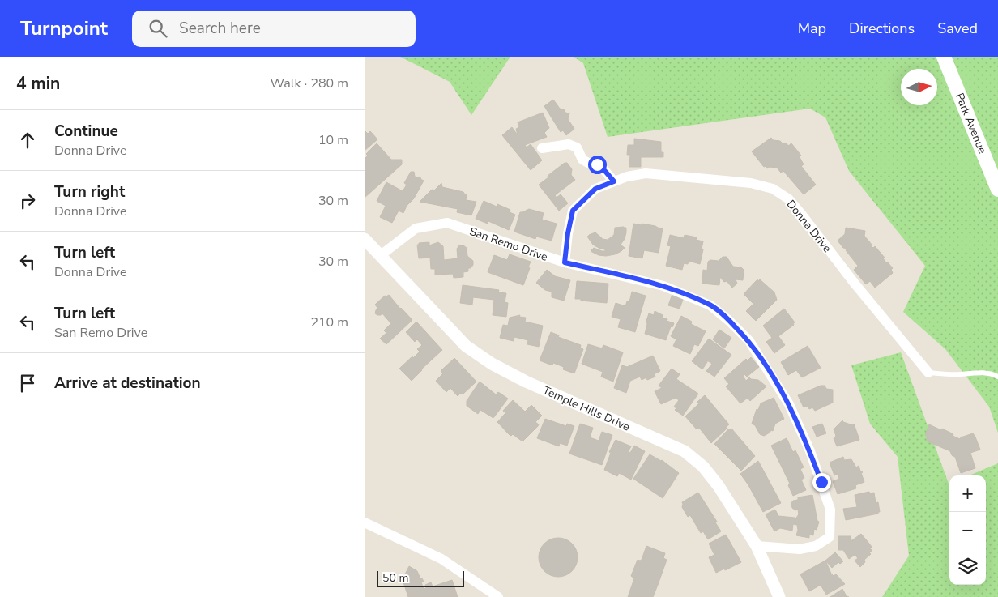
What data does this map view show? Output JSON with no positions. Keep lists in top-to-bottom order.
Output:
{
  "streets": {
    "main road": ["Park Avenue"],
    "street": ["Donna Drive", "San Remo Drive", "Temple Hills Drive"]
  },
  "crossings": [
    ["Donna Drive", "San Remo Drive"],
    ["San Remo Drive", "Temple Hills Drive"]
  ],
  "scale_bar": "50 m",
  "north": "right",
  "page": {
    "header": "Turnpoint",
    "search": "Search here",
    "nav": ["Map", "Directions", "Saved"],
    "heading": ["4 min", "Walk · 280 m"],
    "list": [
      ["Continue", "Donna Drive", "10 m"],
      ["Turn right", "Donna Drive", "30 m"],
      ["Turn left", "Donna Drive", "30 m"],
      ["Turn left", "San Remo Drive", "210 m"],
      "Arrive at destination"
    ],
    "map_buttons": ["+", "−"],
    "scale": "50 m"
  }
}
